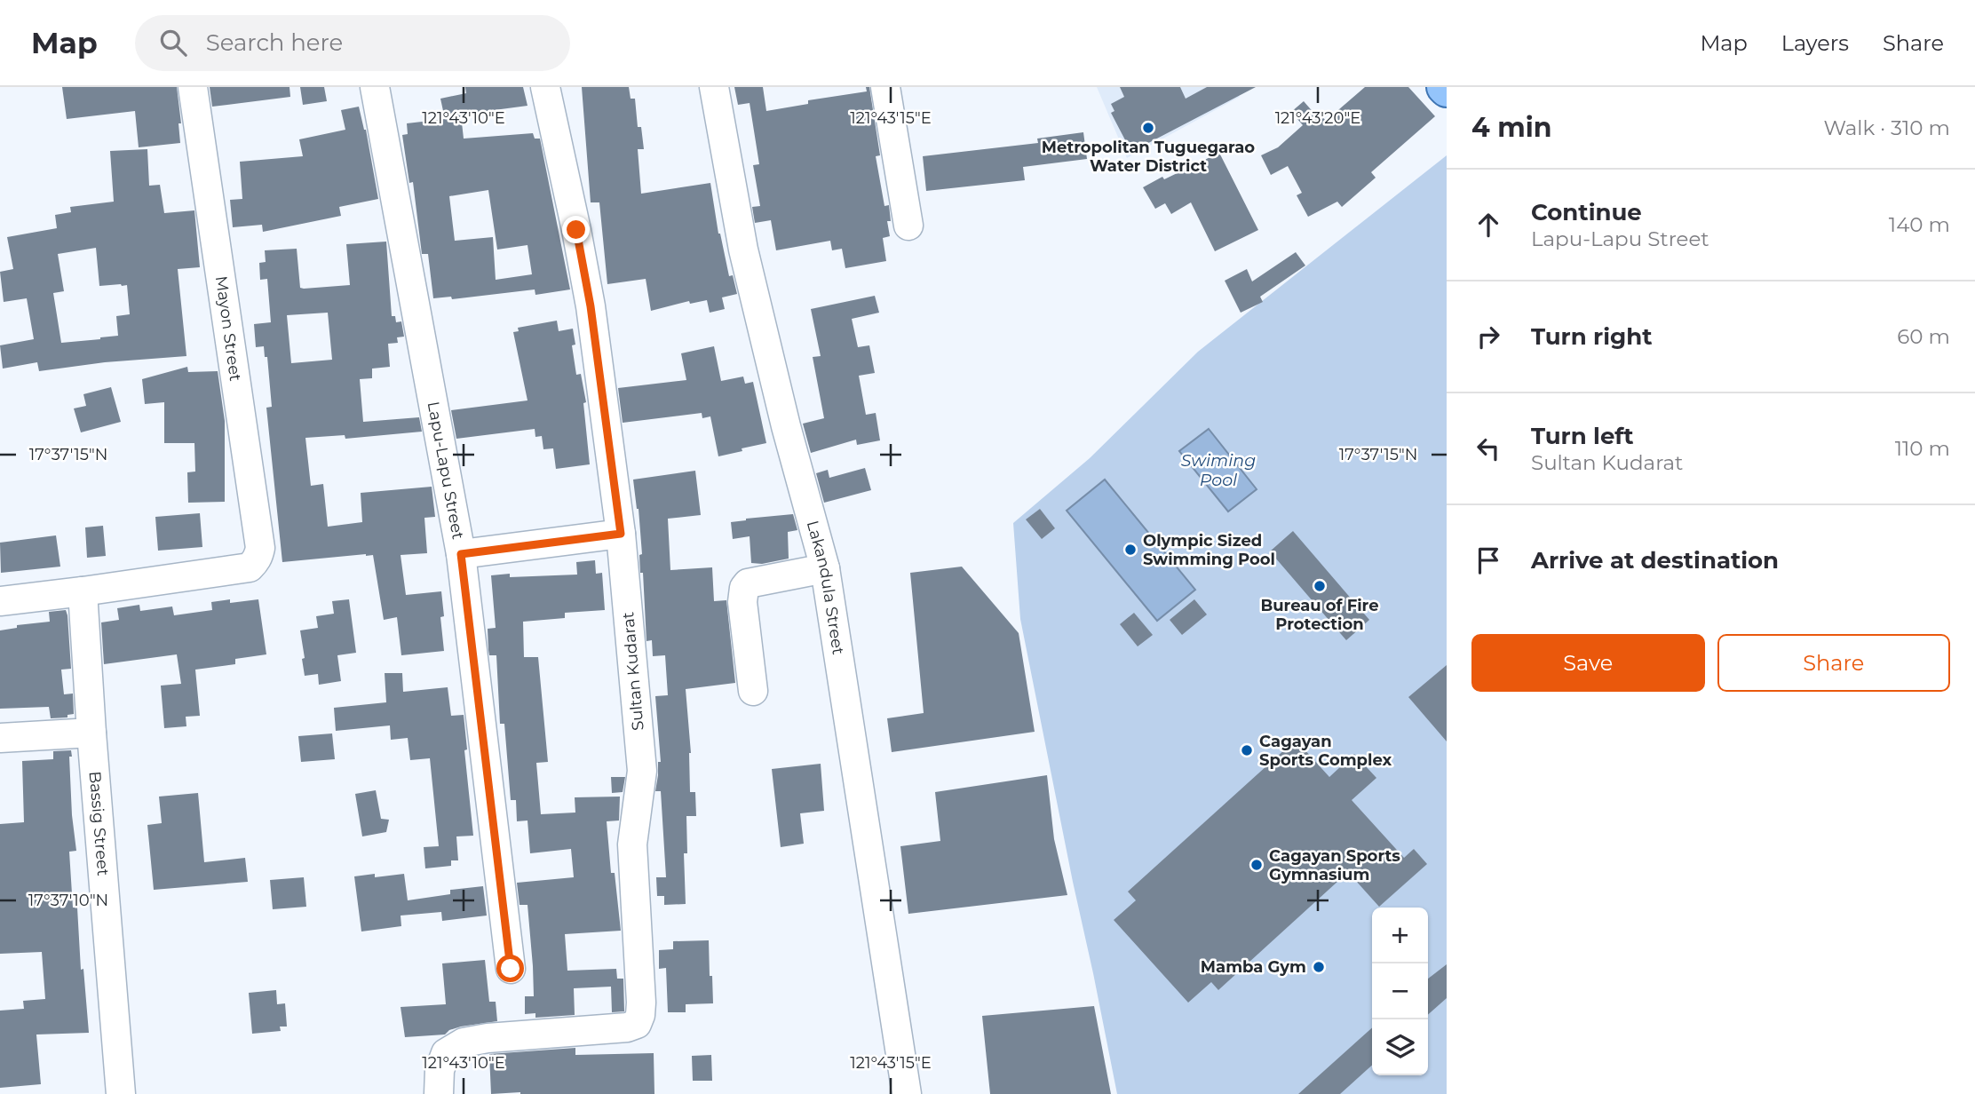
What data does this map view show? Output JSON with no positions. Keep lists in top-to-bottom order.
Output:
{
  "streets": {
    "street": [
      "Mayon Street",
      "Lapu-Lapu Street",
      "Lakandula Street",
      "Sultan Kudarat",
      "Bassig Street"
    ]
  },
  "crossings": [
    ["Mayon Street", "Bassig Street"]
  ],
  "water": ["Swiming Pool"],
  "places": [
    "Metropolitan Tuguegarao Water District",
    "Olympic Sized Swimming Pool",
    "Bureau of Fire Protection",
    "Cagayan Sports Complex",
    "Cagayan Sports Gymnasium",
    "Mamba Gym"
  ],
  "page": {
    "header": "Map",
    "search": "Search here",
    "nav": ["Map", "Layers", "Share"],
    "heading": ["4 min", "Walk · 310 m"],
    "list": [
      ["Continue", "Lapu-Lapu Street", "140 m"],
      ["Turn right", "60 m"],
      ["Turn left", "Sultan Kudarat", "110 m"],
      "Arrive at destination"
    ],
    "buttons": ["Save", "Share"],
    "map_buttons": ["+", "−"]
  },
  "coordinates": [
    "121°43'10\"E",
    "121°43'15\"E",
    "121°43'20\"E",
    "17°37'15\"N",
    "17°37'10\"N"
  ]
}
